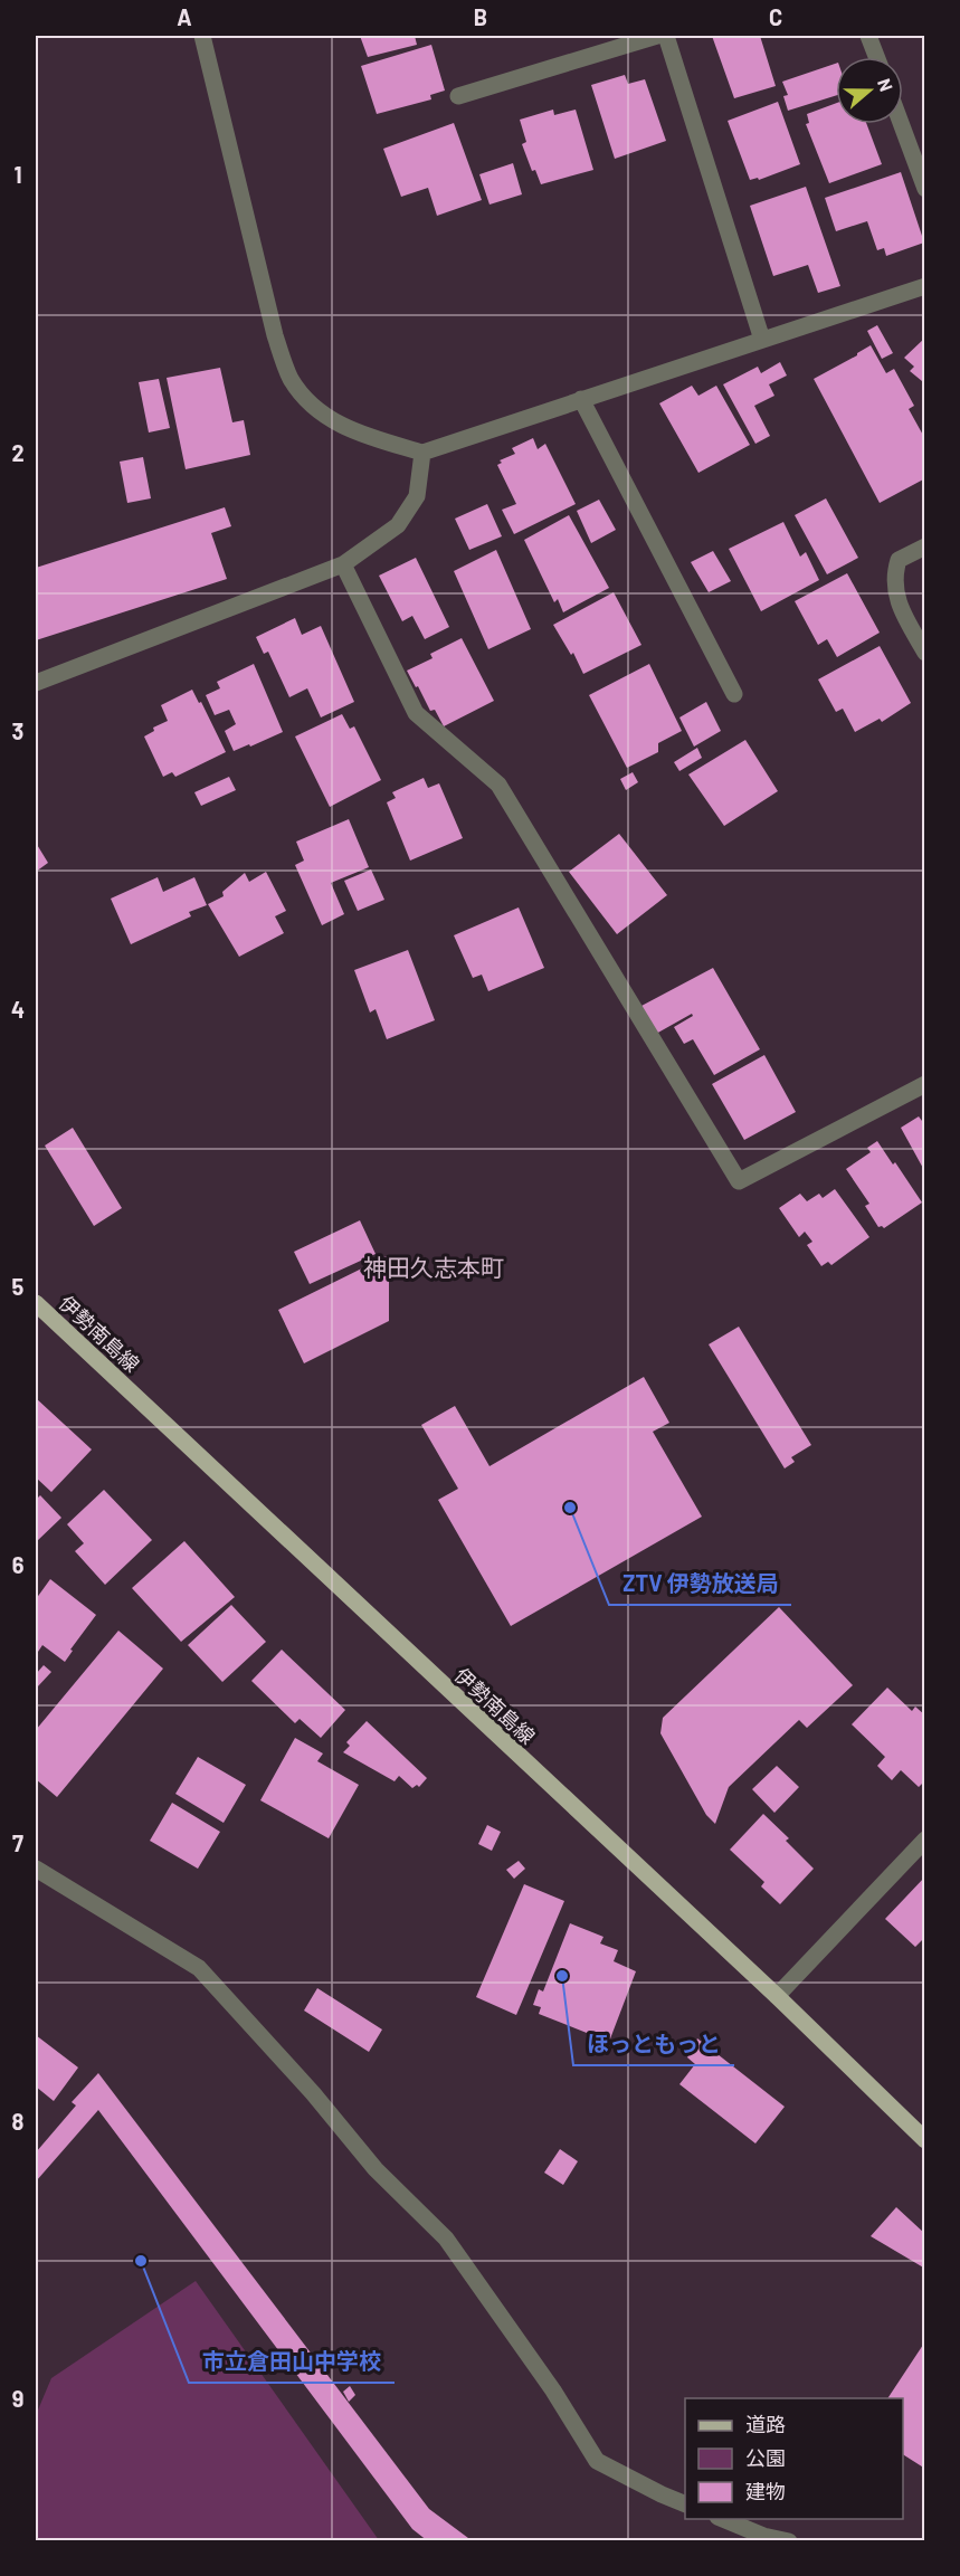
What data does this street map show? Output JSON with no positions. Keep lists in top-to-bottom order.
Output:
{
  "streets": {
    "main road": ["伊勢南島線"]
  },
  "districts": ["神田久志本町"],
  "places": ["ZTV 伊勢放送局", "ほっともっと", "市立倉田山中学校"],
  "legend": ["道路", "公園", "建物"],
  "north": "right",
  "grid": {
    "columns": ["A", "B", "C"],
    "rows": [
      "1",
      "2",
      "3",
      "4",
      "5",
      "6",
      "7",
      "8",
      "9"
    ]
  }
}
